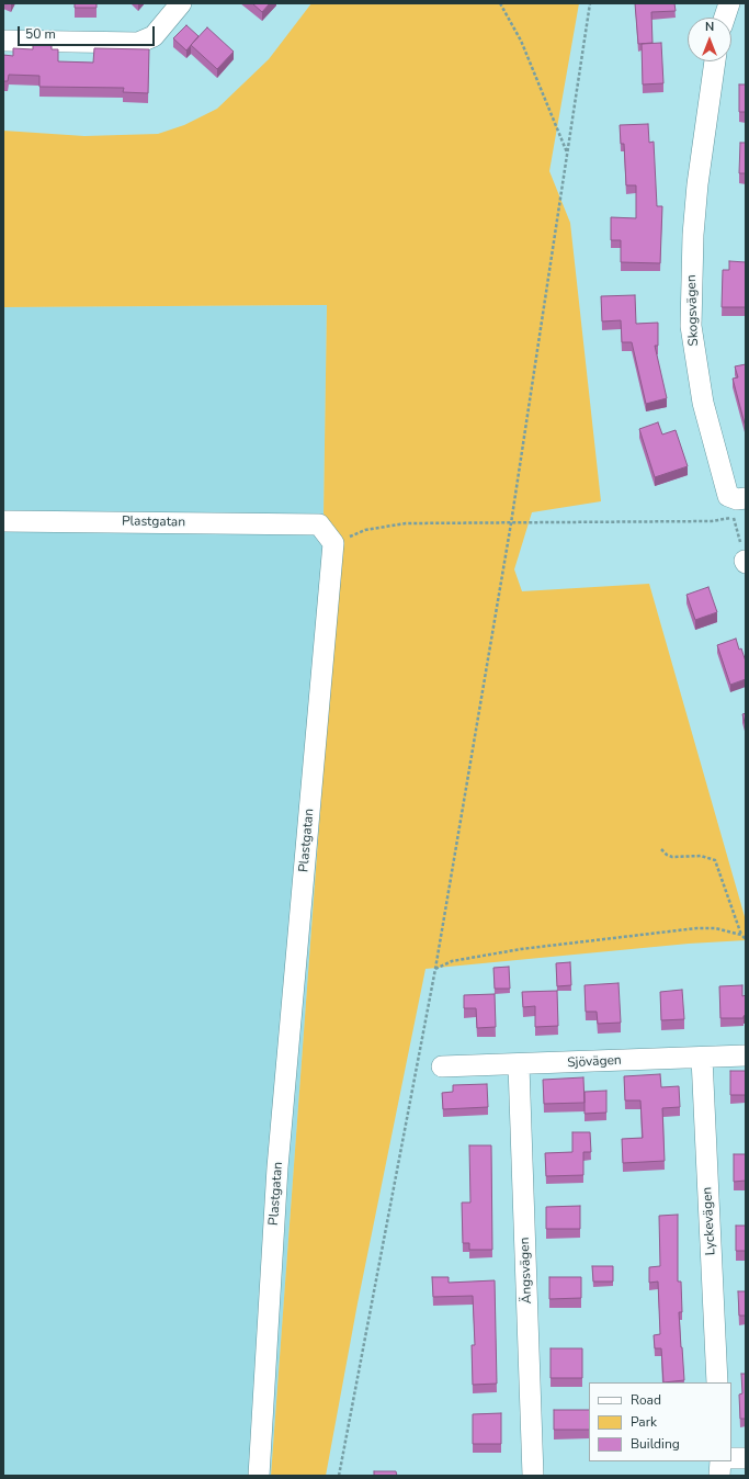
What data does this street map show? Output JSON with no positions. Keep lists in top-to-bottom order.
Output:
{
  "streets": {
    "street": [
      "Skogsvägen",
      "Plastgatan",
      "Sjövägen",
      "Lyckevägen",
      "Ängsvägen"
    ]
  },
  "crossings": [
    ["Sjövägen", "Lyckevägen"],
    ["Sjövägen", "Ängsvägen"]
  ],
  "legend": ["Road", "Park", "Building"],
  "scale_bar": "50 m",
  "north": "top"
}
